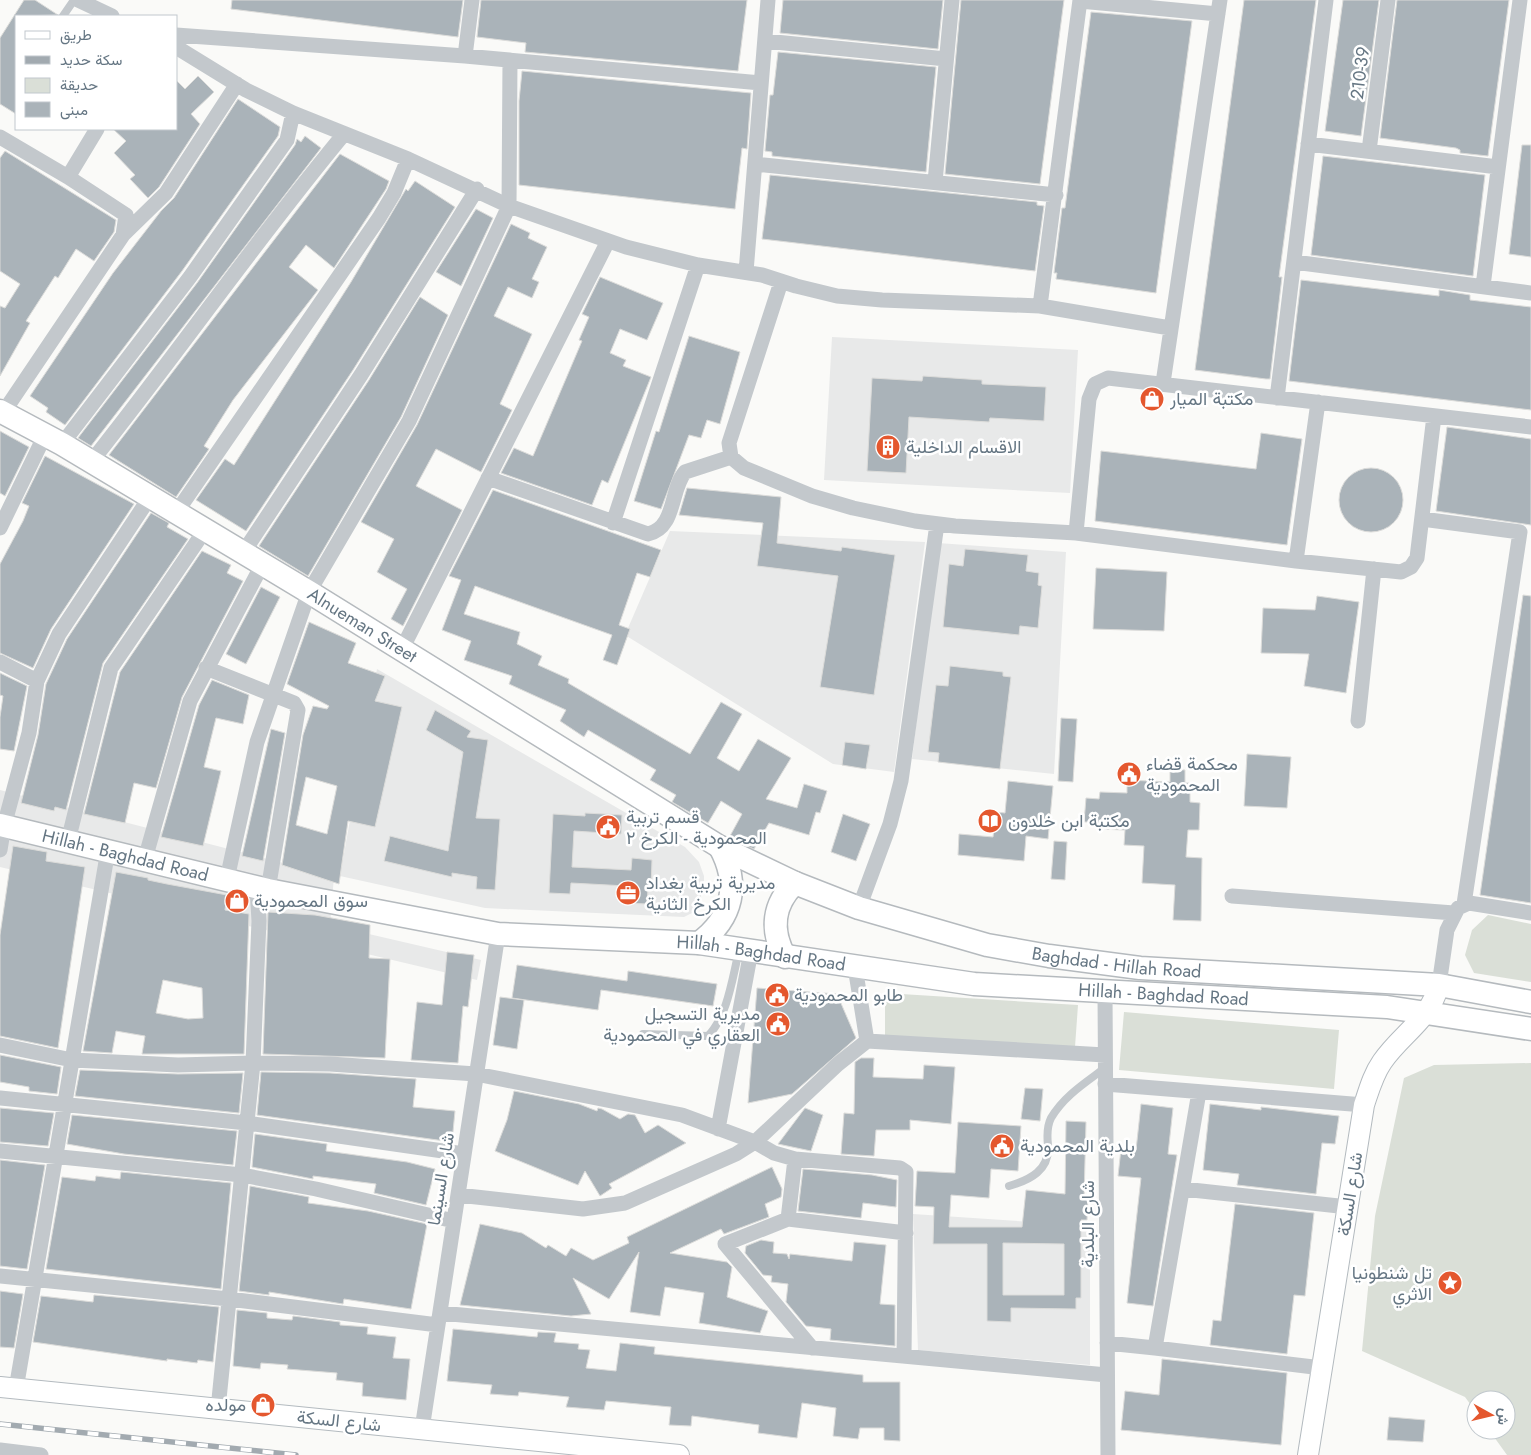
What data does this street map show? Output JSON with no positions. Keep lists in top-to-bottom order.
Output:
{
  "streets": {
    "main road": ["Alnueman Street", "Hillah - Baghdad Road", "Baghdad - Hillah Road"],
    "street": [
      "210-39",
      "شارع السينما",
      "شارع السكة",
      "شارع البلدية"
    ]
  },
  "crossings": [
    ["Alnueman Street", "Baghdad - Hillah Road"],
    ["Hillah - Baghdad Road", "شارع السينما"],
    ["Hillah - Baghdad Road", "شارع السكة"],
    ["Hillah - Baghdad Road", "شارع البلدية"],
    ["Baghdad - Hillah Road", "شارع السكة"],
    ["شارع السينما", "شارع السكة"]
  ],
  "places": {
    "shop": ["مكتبة الميار", "سوق المحمودية", "مولده"],
    "building": ["الاقسام الداخلية"],
    "public building": [
      "محكمة قضاء المحمودية",
      "قسم تربية المحمودية - الكرخ ٢",
      "طابو المحمودية",
      "مديرية التسجيل العقاري في المحمودية",
      "بلدية المحمودية"
    ],
    "library": ["مكتبة ابن خلدون"],
    "office": ["مديرية تربية بغداد الكرخ الثانية"],
    "place": ["تل شنطونيا الاثري"]
  },
  "legend": [
    "طريق",
    "سكة حديد",
    "حديقة",
    "مبنى"
  ],
  "north": "right"
}
